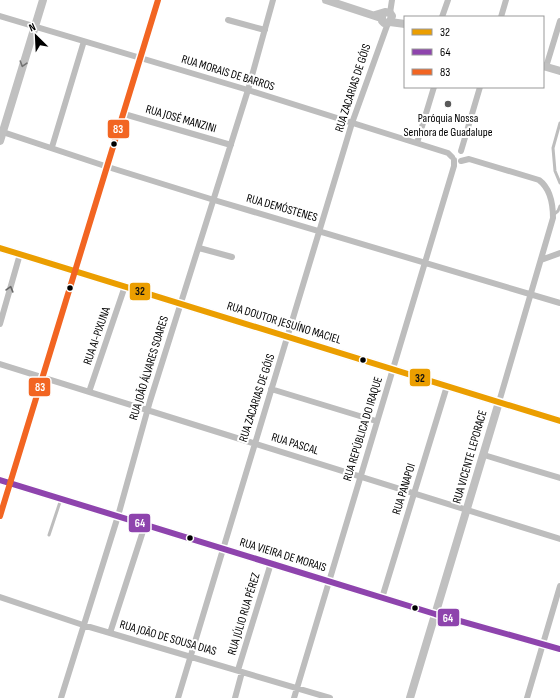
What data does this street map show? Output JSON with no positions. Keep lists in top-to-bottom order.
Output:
{
  "streets": {
    "street": [
      "RUA MORAIS DE BARROS",
      "RUA ZACARIAS DE GÓIS",
      "RUA JOSÉ MANZINI",
      "RUA DEMÓSTENES",
      "RUA DOUTOR JESUÍNO MACIEL",
      "RUA AI-PIXUNA",
      "RUA JOÃO ÁLVARES SOARES",
      "RUA REPÚBLICA DO IRAQUE",
      "RUA PASCAL",
      "RUA VICENTE LEPORACE",
      "RUA PANAPOI",
      "RUA VIEIRA DE MORAIS",
      "RUA JÚLIO RUA PÉREZ",
      "RUA JOÃO DE SOUSA DIAS"
    ]
  },
  "crossings": [
    ["RUA MORAIS DE BARROS", "RUA ZACARIAS DE GÓIS"],
    ["RUA MORAIS DE BARROS", "RUA JOÃO ÁLVARES SOARES"],
    ["RUA MORAIS DE BARROS", "RUA REPÚBLICA DO IRAQUE"],
    ["RUA MORAIS DE BARROS", "RUA VICENTE LEPORACE"],
    ["RUA ZACARIAS DE GÓIS", "RUA DEMÓSTENES"],
    ["RUA ZACARIAS DE GÓIS", "RUA DOUTOR JESUÍNO MACIEL"],
    ["RUA ZACARIAS DE GÓIS", "RUA PASCAL"],
    ["RUA ZACARIAS DE GÓIS", "RUA VIEIRA DE MORAIS"],
    ["RUA ZACARIAS DE GÓIS", "RUA JOÃO DE SOUSA DIAS"],
    ["RUA JOSÉ MANZINI", "RUA JOÃO ÁLVARES SOARES"],
    ["RUA DEMÓSTENES", "RUA JOÃO ÁLVARES SOARES"],
    ["RUA DEMÓSTENES", "RUA REPÚBLICA DO IRAQUE"],
    ["RUA DEMÓSTENES", "RUA VICENTE LEPORACE"],
    ["RUA DOUTOR JESUÍNO MACIEL", "RUA AI-PIXUNA"],
    ["RUA DOUTOR JESUÍNO MACIEL", "RUA JOÃO ÁLVARES SOARES"],
    ["RUA DOUTOR JESUÍNO MACIEL", "RUA REPÚBLICA DO IRAQUE"],
    ["RUA DOUTOR JESUÍNO MACIEL", "RUA VICENTE LEPORACE"],
    ["RUA DOUTOR JESUÍNO MACIEL", "RUA PANAPOI"],
    ["RUA AI-PIXUNA", "RUA PASCAL"],
    ["RUA JOÃO ÁLVARES SOARES", "RUA PASCAL"],
    ["RUA JOÃO ÁLVARES SOARES", "RUA VIEIRA DE MORAIS"],
    ["RUA JOÃO ÁLVARES SOARES", "RUA JOÃO DE SOUSA DIAS"],
    ["RUA REPÚBLICA DO IRAQUE", "RUA PASCAL"],
    ["RUA REPÚBLICA DO IRAQUE", "RUA VIEIRA DE MORAIS"],
    ["RUA REPÚBLICA DO IRAQUE", "RUA JOÃO DE SOUSA DIAS"],
    ["RUA PASCAL", "RUA VICENTE LEPORACE"],
    ["RUA PASCAL", "RUA PANAPOI"],
    ["RUA VICENTE LEPORACE", "RUA VIEIRA DE MORAIS"],
    ["RUA PANAPOI", "RUA VIEIRA DE MORAIS"],
    ["RUA VIEIRA DE MORAIS", "RUA JÚLIO RUA PÉREZ"],
    ["RUA JÚLIO RUA PÉREZ", "RUA JOÃO DE SOUSA DIAS"]
  ],
  "places": ["Paróquia Nossa Senhora de Guadalupe"],
  "lines": ["transit line 83", "transit line 32", "transit line 64"],
  "legend": ["32", "64", "83"],
  "north": "top left"
}
